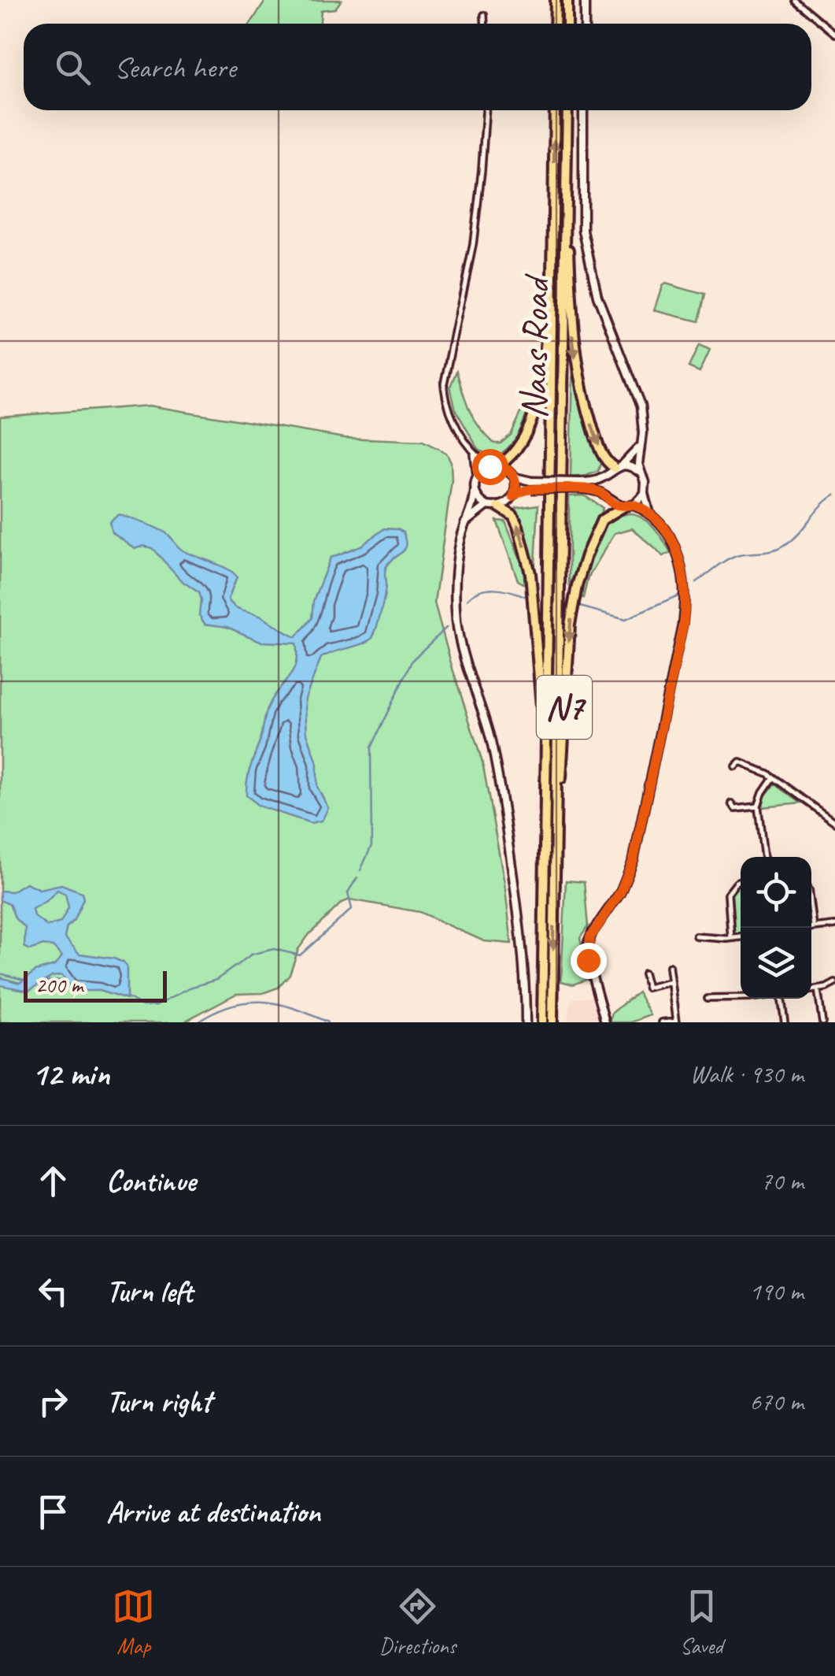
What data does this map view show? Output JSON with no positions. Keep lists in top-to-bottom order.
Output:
{
  "streets": {
    "highway": ["Naas Road", "N7"]
  },
  "crossings": [
    ["Naas Road", "N7"]
  ],
  "scale_bar": "200 m",
  "page": {
    "search": "Search here",
    "scale": "200 m",
    "heading": ["12 min", "Walk · 930 m"],
    "list": [
      ["Continue", "70 m"],
      ["Turn left", "190 m"],
      ["Turn right", "670 m"],
      "Arrive at destination"
    ],
    "nav": ["Map", "Directions", "Saved"]
  }
}
